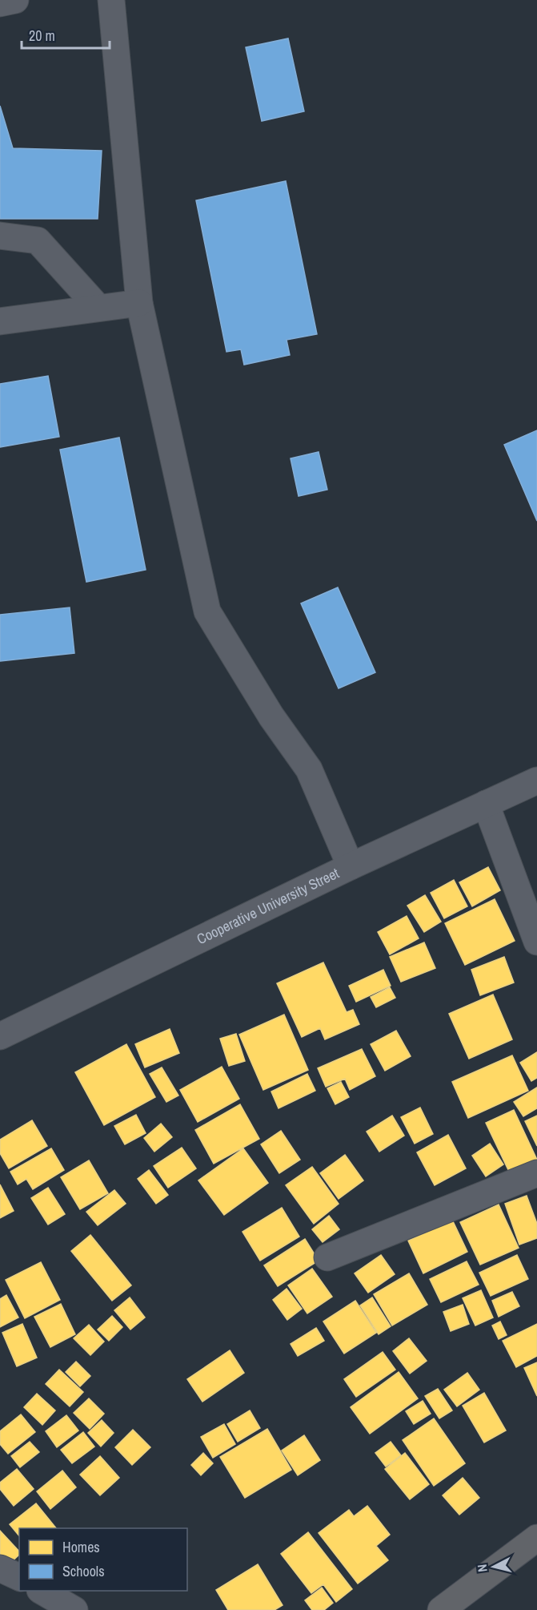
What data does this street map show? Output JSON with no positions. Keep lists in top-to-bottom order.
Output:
{
  "streets": {
    "street": ["Cooperative University Street"]
  },
  "legend": ["Homes", "Schools"],
  "scale_bar": "20 m",
  "north": "left"
}
